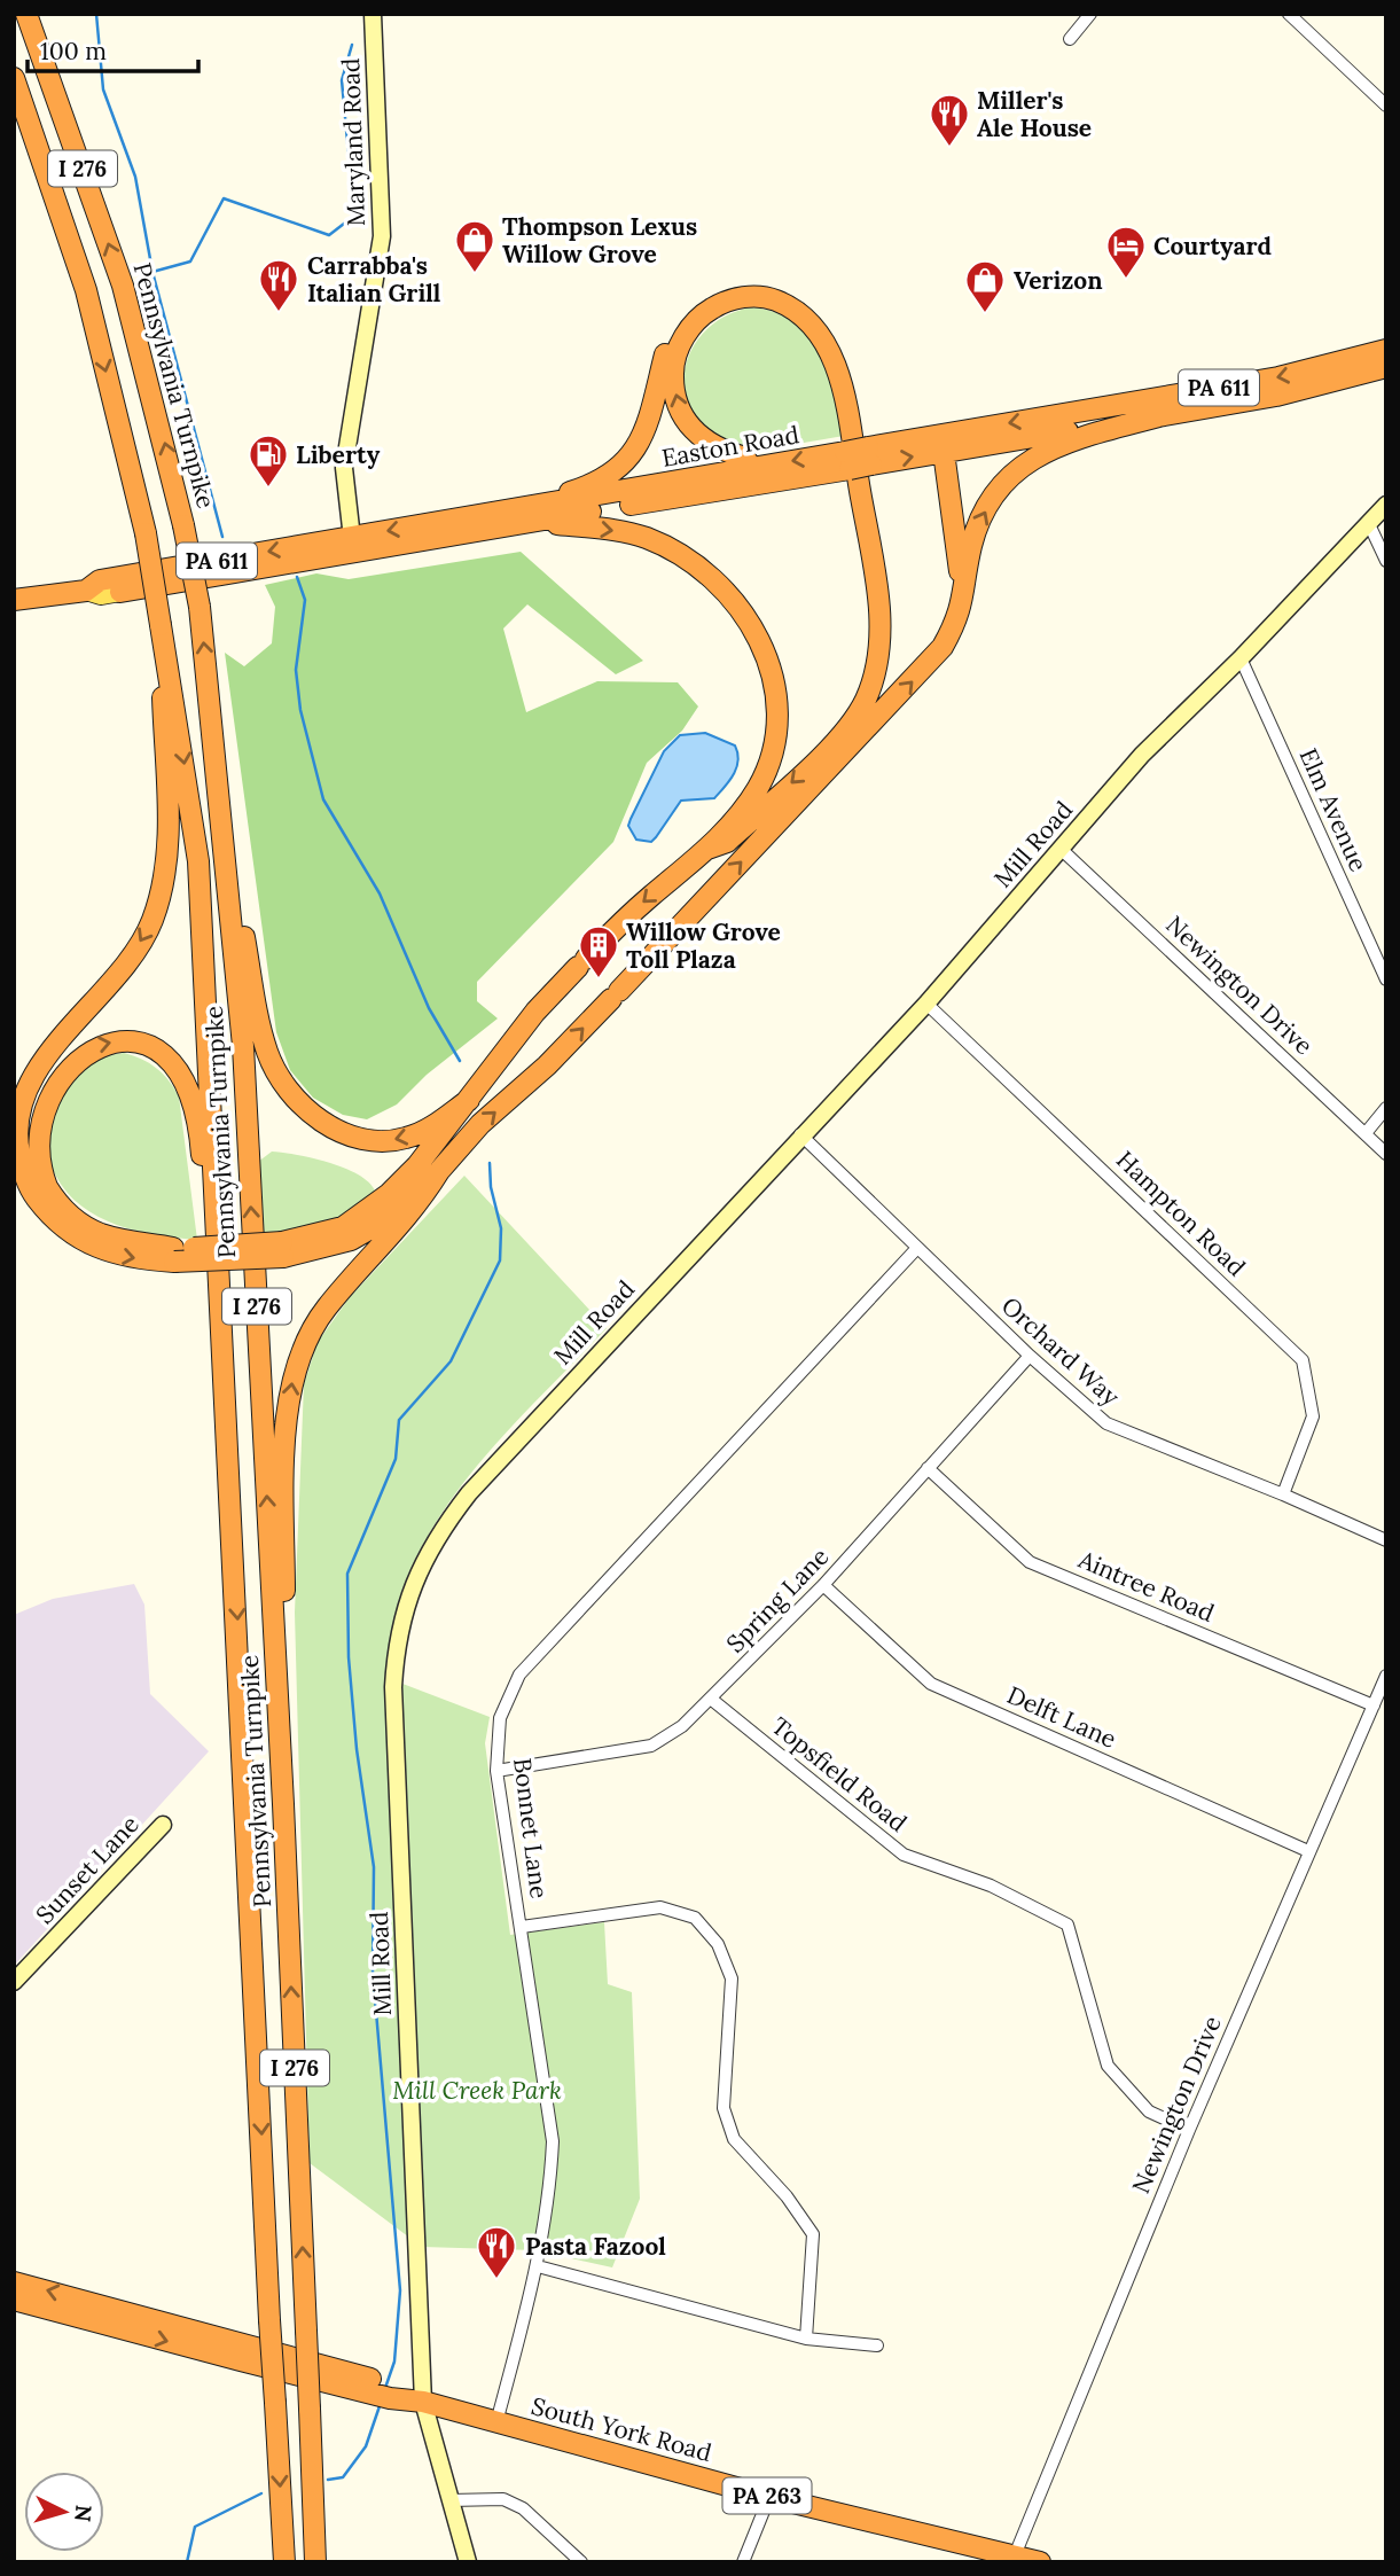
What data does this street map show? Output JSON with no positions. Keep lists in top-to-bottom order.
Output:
{
  "streets": {
    "highway": [
      "I 276",
      "Pennsylvania Turnpike",
      "PA 611",
      "Easton Road",
      "South York Road",
      "PA 263"
    ],
    "street": [
      "Maryland Road",
      "Elm Avenue",
      "Mill Road",
      "Newington Drive",
      "Hampton Road",
      "Orchard Way",
      "Aintree Road",
      "Spring Lane",
      "Delft Lane",
      "Topsfield Road",
      "Bonnet Lane",
      "Sunset Lane"
    ]
  },
  "crossings": [
    ["Maryland Road", "Easton Road"],
    ["Elm Avenue", "Mill Road"],
    ["Mill Road", "Newington Drive"],
    ["Mill Road", "Hampton Road"],
    ["Mill Road", "Orchard Way"],
    ["Mill Road", "South York Road"],
    ["Newington Drive", "Aintree Road"],
    ["Newington Drive", "Delft Lane"],
    ["Newington Drive", "Topsfield Road"],
    ["Newington Drive", "South York Road"],
    ["Hampton Road", "Orchard Way"],
    ["Orchard Way", "Spring Lane"],
    ["Orchard Way", "Bonnet Lane"],
    ["Aintree Road", "Spring Lane"],
    ["Spring Lane", "Delft Lane"],
    ["Spring Lane", "Topsfield Road"],
    ["Spring Lane", "Bonnet Lane"],
    ["Bonnet Lane", "South York Road"]
  ],
  "parks": ["Mill Creek Park"],
  "places": {
    "restaurant": ["Miller's Ale House", "Carrabba's Italian Grill", "Pasta Fazool"],
    "shop": ["Thompson Lexus Willow Grove", "Verizon"],
    "hotel": ["Courtyard"],
    "fuel station": ["Liberty"],
    "building": ["Willow Grove Toll Plaza"]
  },
  "scale_bar": "100 m",
  "north": "right"
}
